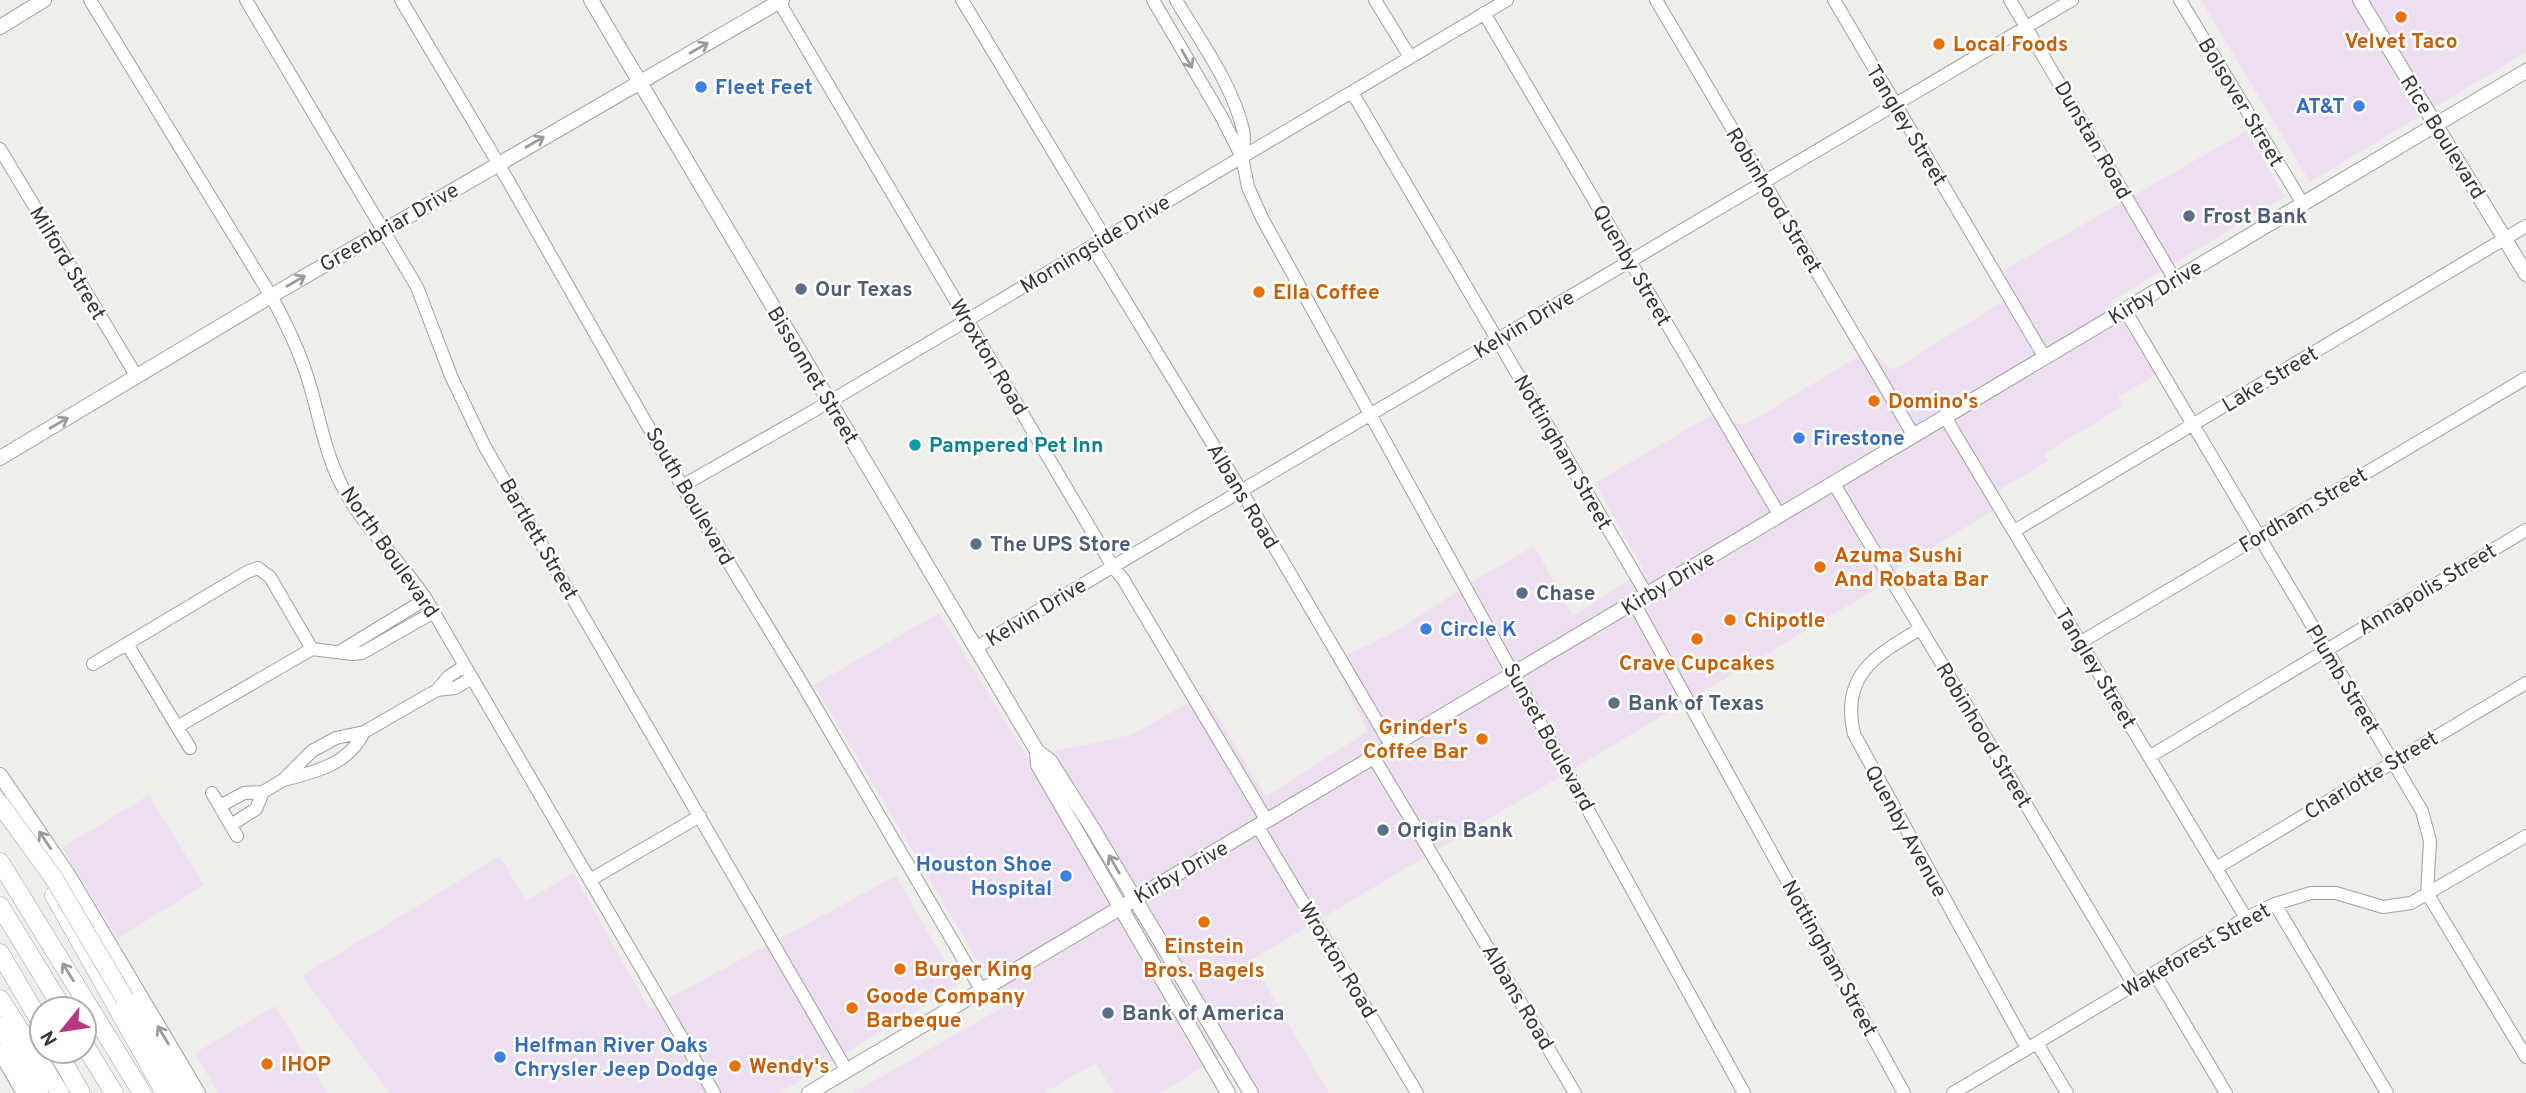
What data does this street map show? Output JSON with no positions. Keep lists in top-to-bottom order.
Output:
{
  "streets": {
    "main road": [
      "Rice Boulevard",
      "Greenbriar Drive",
      "Kirby Drive",
      "Bissonnet Street"
    ],
    "street": [
      "Bolsover Street",
      "Tangley Street",
      "Dunstan Road",
      "Robinhood Street",
      "Morningside Drive",
      "Milford Street",
      "Quenby Street",
      "Kelvin Drive",
      "Wroxton Road",
      "Lake Street",
      "Nottingham Street",
      "South Boulevard",
      "Albans Road",
      "Fordham Street",
      "Bartlett Street",
      "North Boulevard",
      "Annapolis Street",
      "Plumb Street",
      "Sunset Boulevard",
      "Charlotte Street",
      "Quenby Avenue",
      "Wakeforest Street"
    ]
  },
  "crossings": [
    ["Bolsover Street", "Kirby Drive"],
    ["Tangley Street", "Kirby Drive"],
    ["Tangley Street", "Kelvin Drive"],
    ["Tangley Street", "Lake Street"],
    ["Tangley Street", "Fordham Street"],
    ["Tangley Street", "Annapolis Street"],
    ["Tangley Street", "Charlotte Street"],
    ["Tangley Street", "Wakeforest Street"],
    ["Rice Boulevard", "Kirby Drive"],
    ["Rice Boulevard", "Lake Street"],
    ["Dunstan Road", "Kirby Drive"],
    ["Dunstan Road", "Kelvin Drive"],
    ["Robinhood Street", "Kirby Drive"],
    ["Robinhood Street", "Kelvin Drive"],
    ["Robinhood Street", "Quenby Avenue"],
    ["Robinhood Street", "Wakeforest Street"],
    ["Greenbriar Drive", "Milford Street"],
    ["Greenbriar Drive", "Wroxton Road"],
    ["Greenbriar Drive", "Bissonnet Street"],
    ["Greenbriar Drive", "South Boulevard"],
    ["Greenbriar Drive", "Bartlett Street"],
    ["Greenbriar Drive", "North Boulevard"],
    ["Morningside Drive", "Quenby Street"],
    ["Morningside Drive", "Wroxton Road"],
    ["Morningside Drive", "Bissonnet Street"],
    ["Morningside Drive", "Nottingham Street"],
    ["Morningside Drive", "South Boulevard"],
    ["Morningside Drive", "Albans Road"],
    ["Morningside Drive", "Sunset Boulevard"],
    ["Quenby Street", "Kirby Drive"],
    ["Quenby Street", "Kelvin Drive"],
    ["Kirby Drive", "Wroxton Road"],
    ["Kirby Drive", "Bissonnet Street"],
    ["Kirby Drive", "Nottingham Street"],
    ["Kirby Drive", "South Boulevard"],
    ["Kirby Drive", "Albans Road"],
    ["Kirby Drive", "Bartlett Street"],
    ["Kirby Drive", "Plumb Street"],
    ["Kirby Drive", "Sunset Boulevard"],
    ["Kelvin Drive", "Wroxton Road"],
    ["Kelvin Drive", "Bissonnet Street"],
    ["Kelvin Drive", "Nottingham Street"],
    ["Kelvin Drive", "Albans Road"],
    ["Kelvin Drive", "Sunset Boulevard"],
    ["Lake Street", "Plumb Street"],
    ["Fordham Street", "Plumb Street"],
    ["Annapolis Street", "Plumb Street"],
    ["Plumb Street", "Charlotte Street"],
    ["Plumb Street", "Wakeforest Street"],
    ["Quenby Avenue", "Wakeforest Street"]
  ],
  "one_way": ["Greenbriar Drive"],
  "places": [
    "Velvet Taco",
    "Local Foods",
    "Fleet Feet",
    "AT&T",
    "Frost Bank",
    "Our Texas",
    "Ella Coffee",
    "Domino's",
    "Firestone",
    "Pampered Pet Inn",
    "The UPS Store",
    "Azuma Sushi And Robata Bar",
    "Chase",
    "Chipotle",
    "Circle K",
    "Crave Cupcakes",
    "Bank of Texas",
    "Grinder's Coffee Bar",
    "Origin Bank",
    "Houston Shoe Hospital",
    "Einstein Bros. Bagels",
    "Burger King",
    "Goode Company Barbeque",
    "Bank of America",
    "Helfman River Oaks Chrysler Jeep Dodge",
    "IHOP",
    "Wendy's"
  ],
  "north": "bottom left"
}
